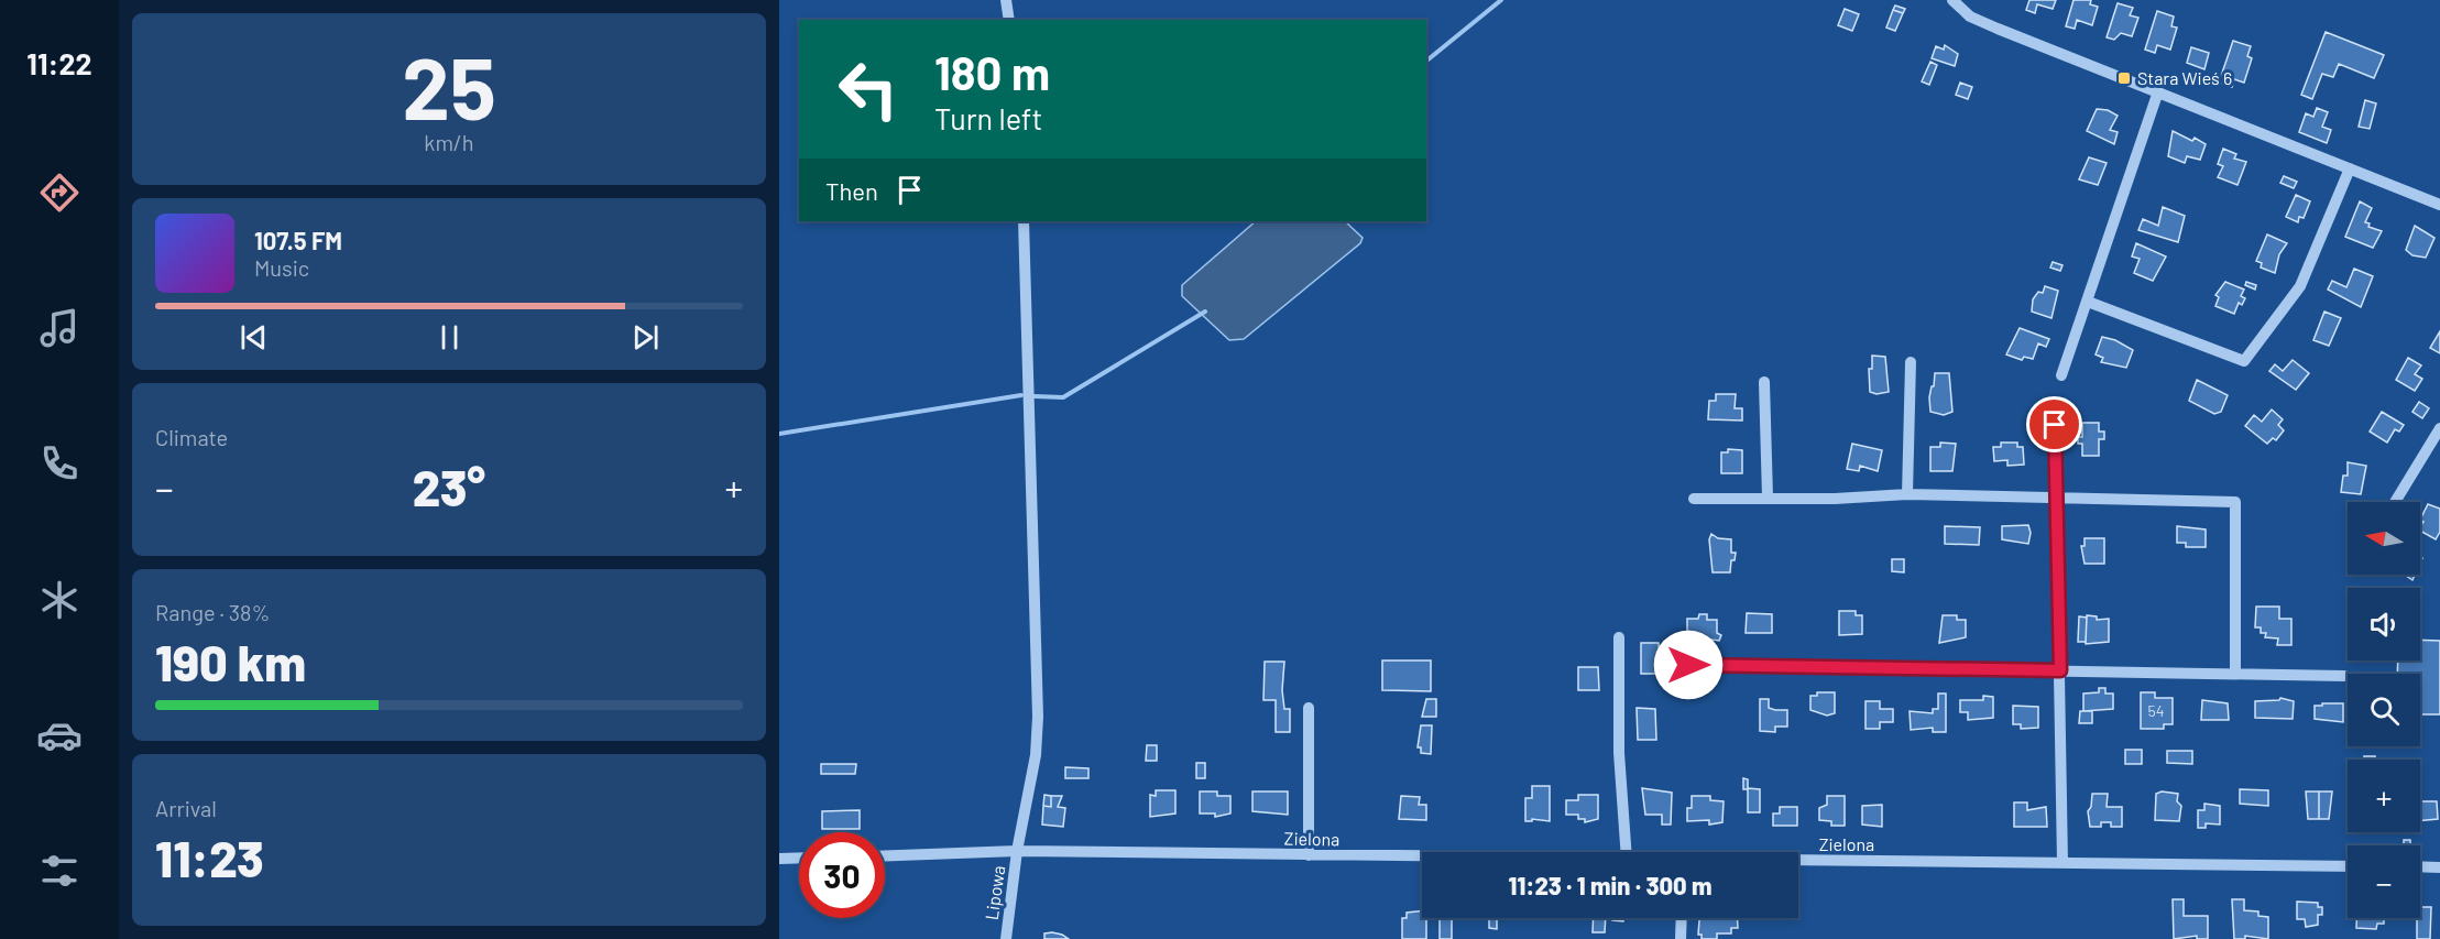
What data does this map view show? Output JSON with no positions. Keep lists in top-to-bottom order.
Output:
{
  "streets": {
    "street": ["Zielona", "Lipowa"]
  },
  "crossings": [
    ["Zielona", "Lipowa"]
  ],
  "places": {
    "transit": ["Stara Wieś 6"]
  },
  "house_numbers": ["54"],
  "north": "left",
  "page": {
    "tabs": "11:22",
    "tile": [
      ["25", "km/h"],
      "Climate",
      ["Range · 38%", "190 km"],
      ["Arrival", "11:23"]
    ],
    "turn": ["180 m", "Turn left"],
    "then": "Then",
    "song": ["107.5 FM", "Music"],
    "heat": ["−", "23°", "+"],
    "map_buttons": ["+", "−"],
    "limit": "30",
    "trip": "11:23 · 1 min · 300 m"
  }
}
